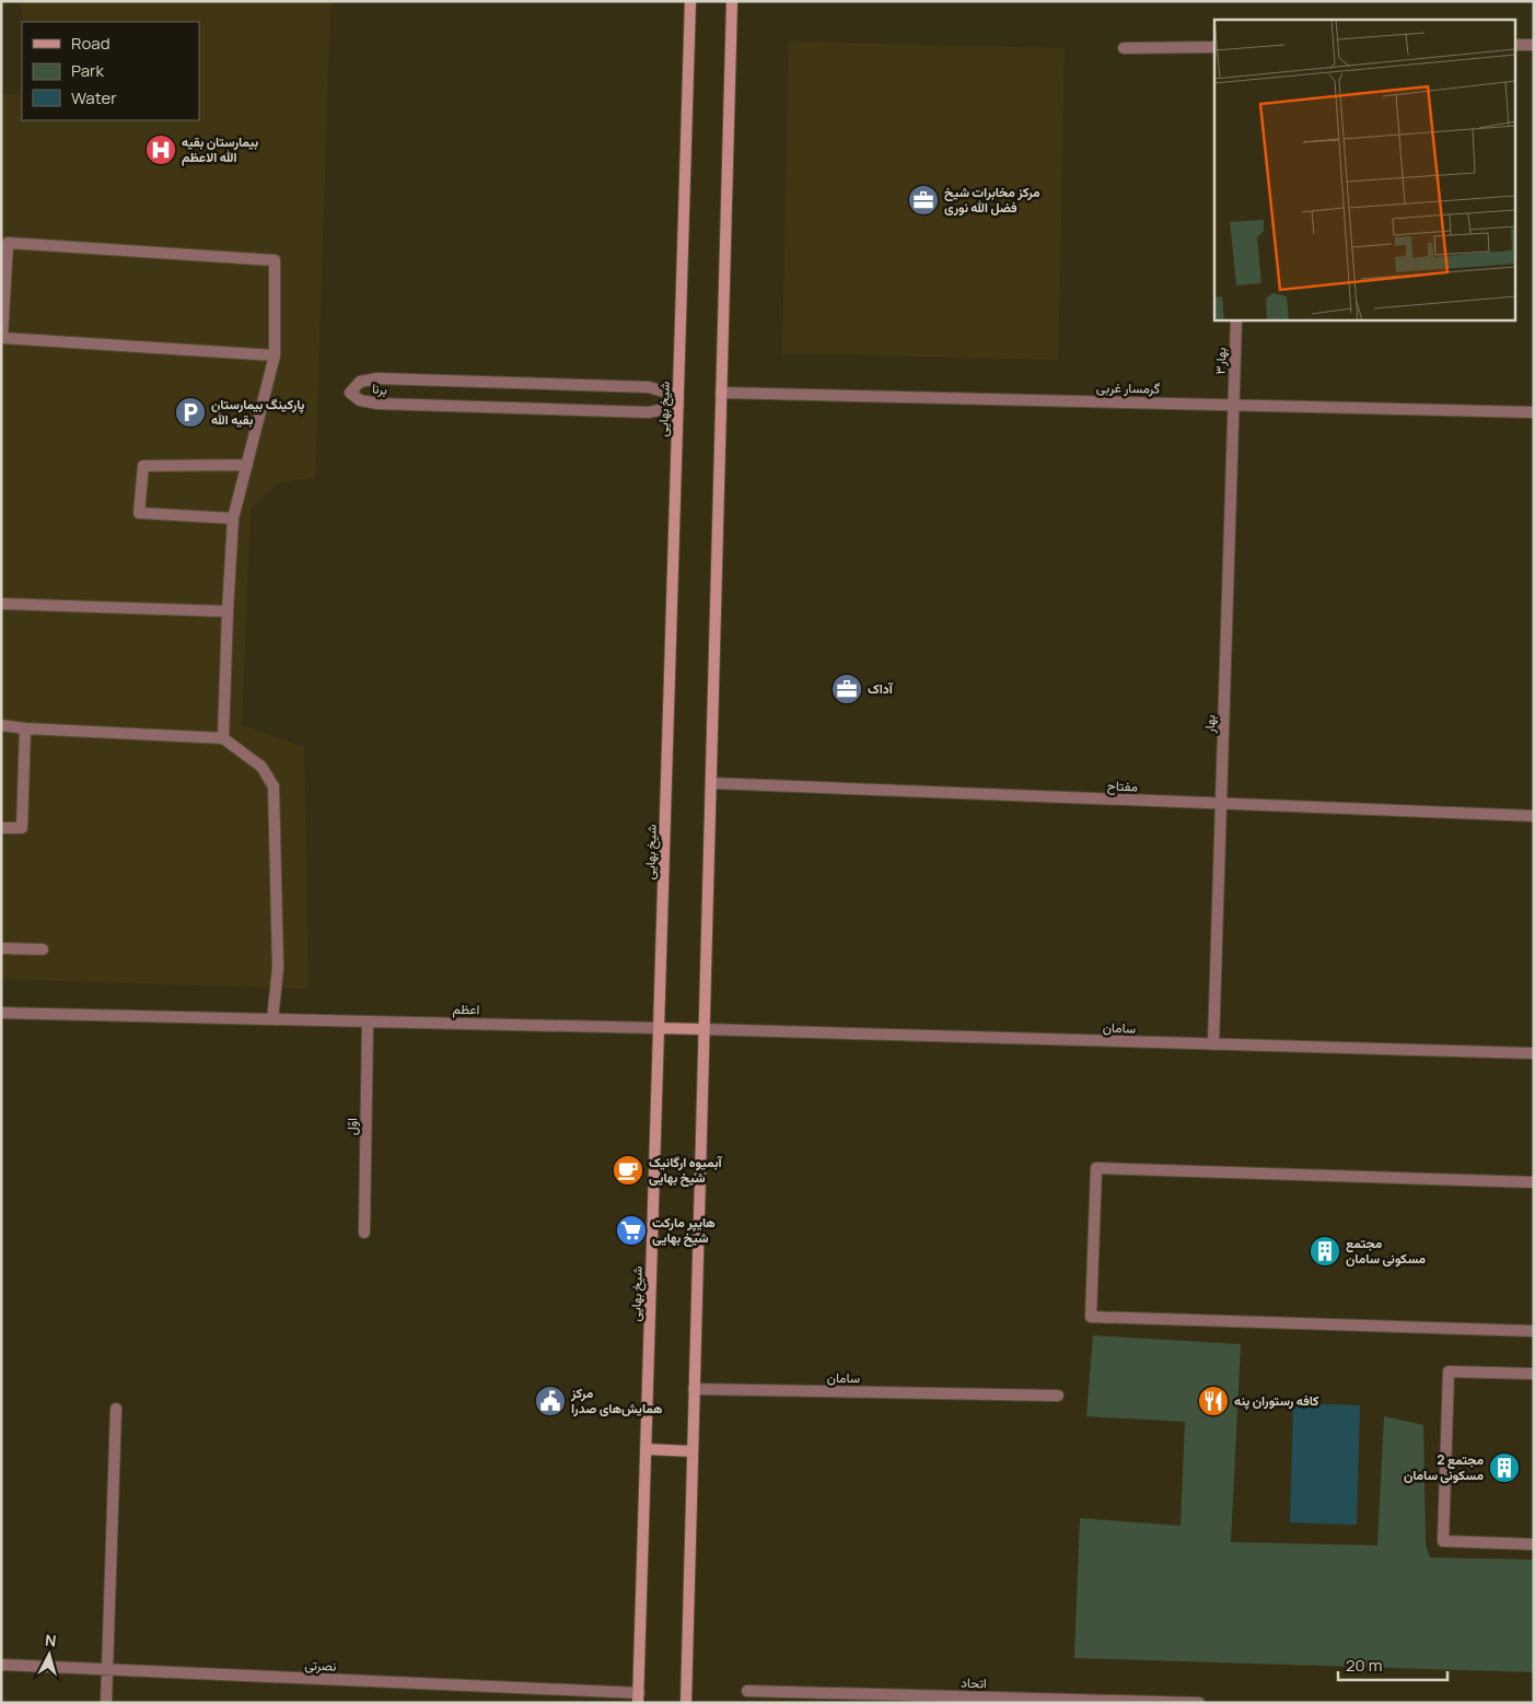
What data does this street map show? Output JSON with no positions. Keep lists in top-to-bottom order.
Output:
{
  "streets": {
    "main road": ["شیخ بهایی"],
    "street": [
      "بهار۳",
      "گرمسار غربی",
      "برنا",
      "بهار",
      "مفتاح",
      "اعظم",
      "سامان",
      "اوّل",
      "نصرتی",
      "اتحاد"
    ]
  },
  "crossings": [
    ["بهار۳", "گرمسار غربی"],
    ["بهار۳", "بهار"],
    ["گرمسار غربی", "بهار"],
    ["برنا", "شیخ بهایی"],
    ["شیخ بهایی", "اعظم"],
    ["شیخ بهایی", "نصرتی"],
    ["بهار", "مفتاح"],
    ["بهار", "سامان"],
    ["اعظم", "اوّل"]
  ],
  "places": {
    "hospital": ["بیمارستان بقیه الله الاعظم"],
    "office": ["مرکز مخابرات شیخ فضل الله نوری", "آداک"],
    "parking": ["پارکینگ بیمارستان بقیه الله"],
    "cafe": ["آبمیوه ارگانیک شیخ بهایی"],
    "supermarket": ["هایپر مارکت شیخ بهایی"],
    "building": ["مجتمع مسکونی سامان", "2 مجتمع مسکونی سامان"],
    "public building": ["مرکز همایش‌های صدرا"],
    "restaurant": ["کافه رستوران پنه"]
  },
  "legend": ["Road", "Park", "Water"],
  "scale_bar": "20 m",
  "north": "top"
}
